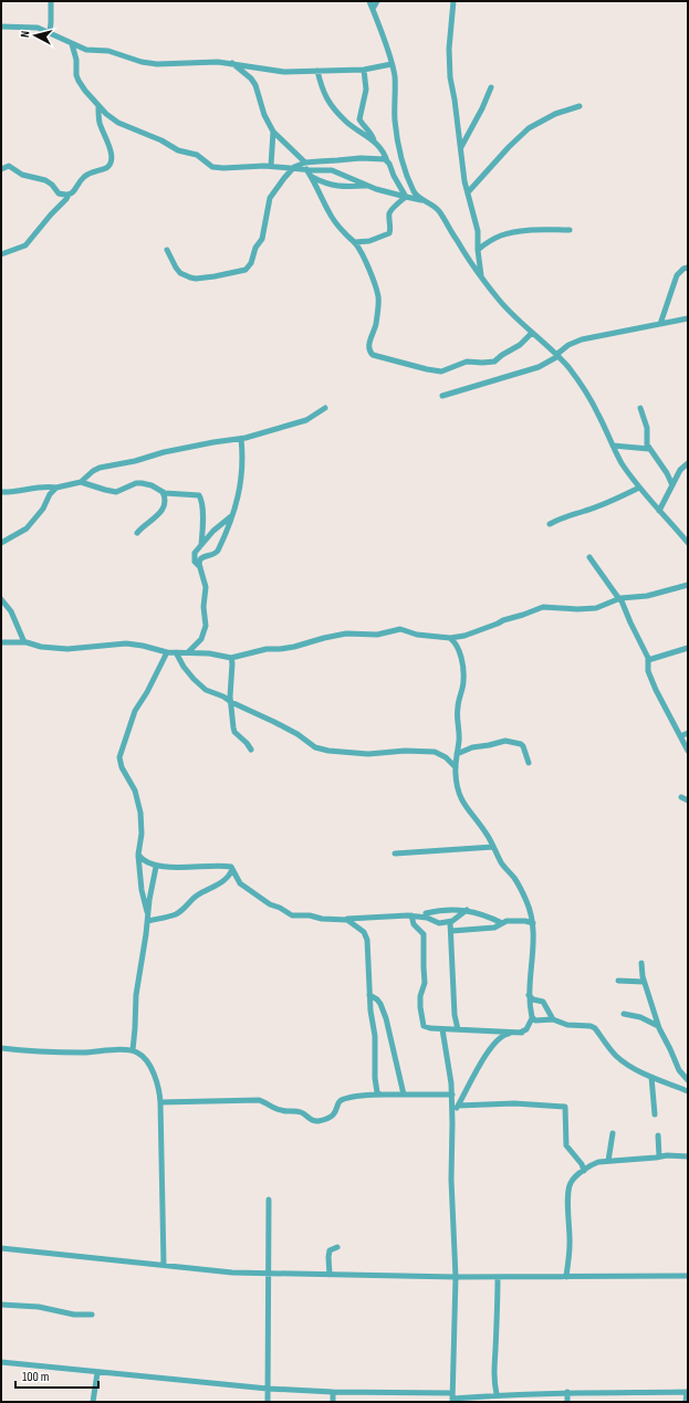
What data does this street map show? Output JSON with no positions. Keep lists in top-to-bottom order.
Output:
{
  "scale_bar": "100 m",
  "north": "left"
}
